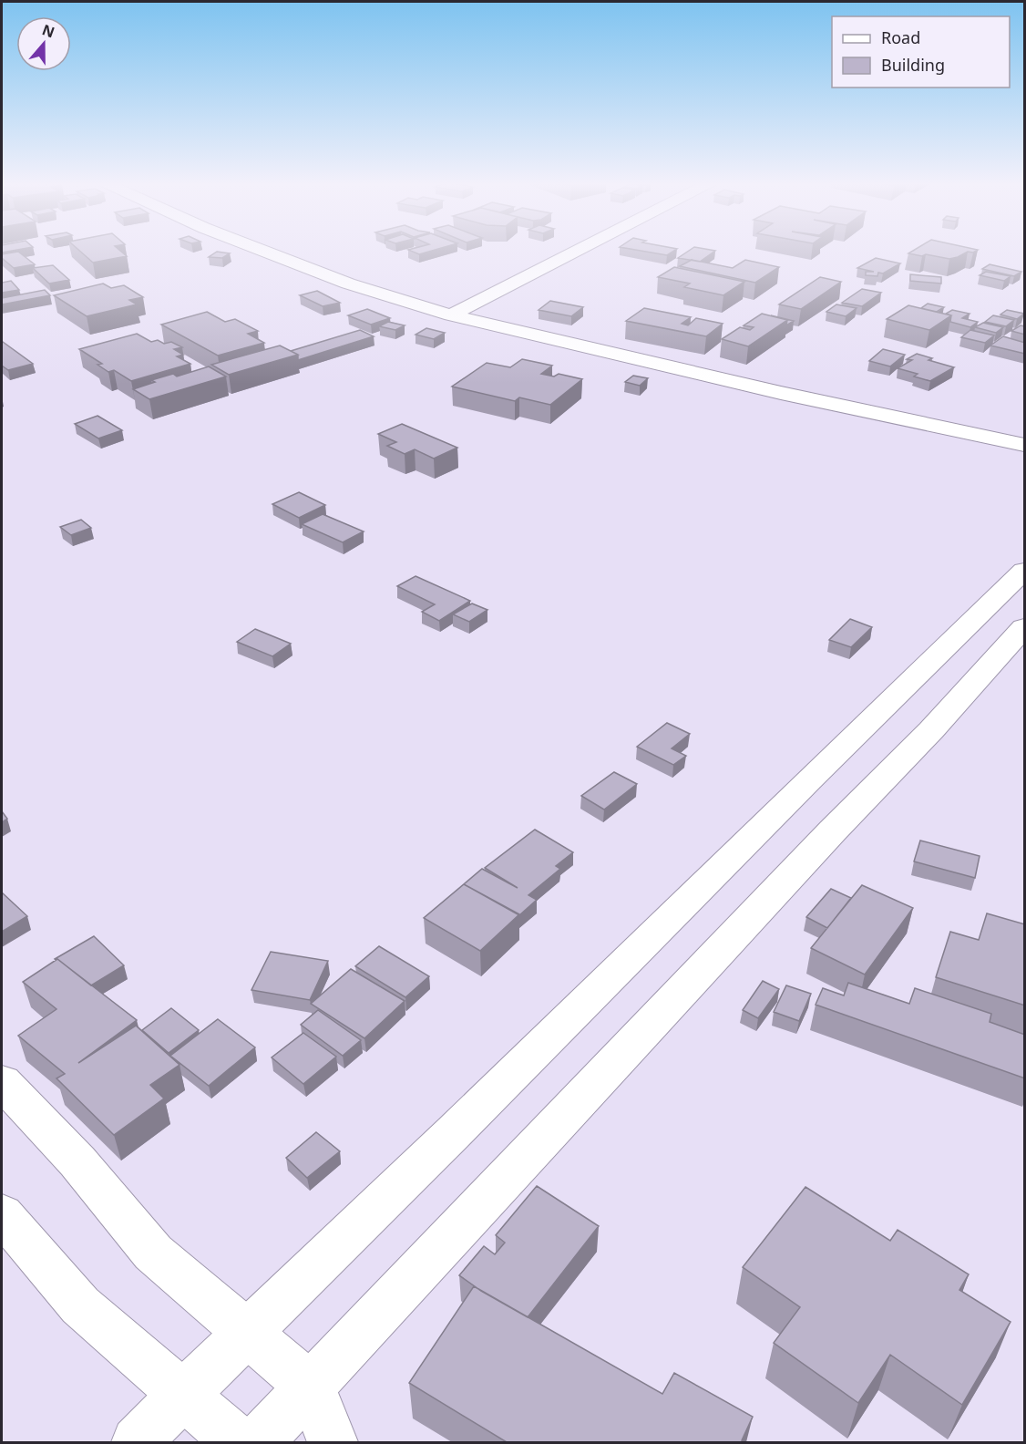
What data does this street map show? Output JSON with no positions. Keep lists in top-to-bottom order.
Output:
{
  "legend": ["Road", "Building"],
  "north": "top"
}
